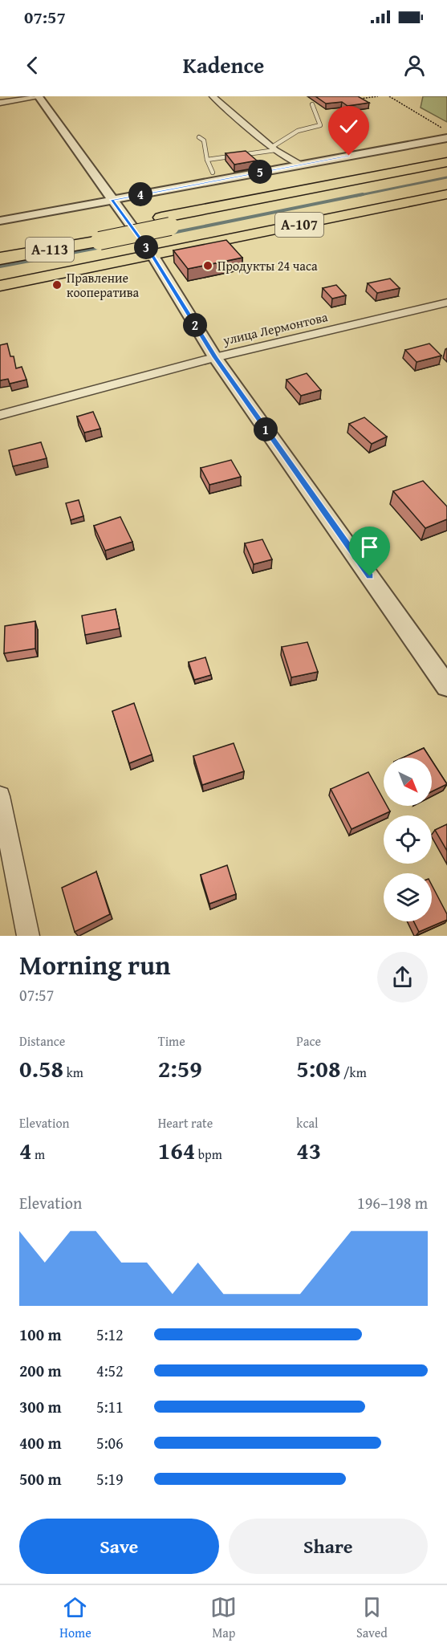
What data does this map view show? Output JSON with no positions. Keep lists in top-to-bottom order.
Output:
{
  "streets": {
    "highway": ["А-107", "А-113"],
    "street": ["улица Лермонтова"]
  },
  "places": ["Продукты 24 часа", "Правление кооператива"],
  "north": "bottom right",
  "page": {
    "status": "07:57",
    "header": "Kadence",
    "pins": [
      "5",
      "4",
      "3",
      "2",
      "1"
    ],
    "heading": ["Morning run", "07:57"],
    "stats": [
      ["Distance", "0.58 km"],
      ["Time", "2:59"],
      ["Pace", "5:08 /km"],
      ["Elevation", "4 m"],
      ["Heart rate", "164 bpm"],
      ["kcal", "43"]
    ],
    "chart": ["Elevation", "196–198 m"],
    "list": [
      {
        "name": "100 m",
        "note": "5:12"
      },
      {
        "name": "200 m",
        "note": "4:52"
      },
      {
        "name": "300 m",
        "note": "5:11"
      },
      {
        "name": "400 m",
        "note": "5:06"
      },
      {
        "name": "500 m",
        "note": "5:19"
      }
    ],
    "buttons": ["Save", "Share"],
    "tabs": ["Home", "Map", "Saved"]
  }
}
